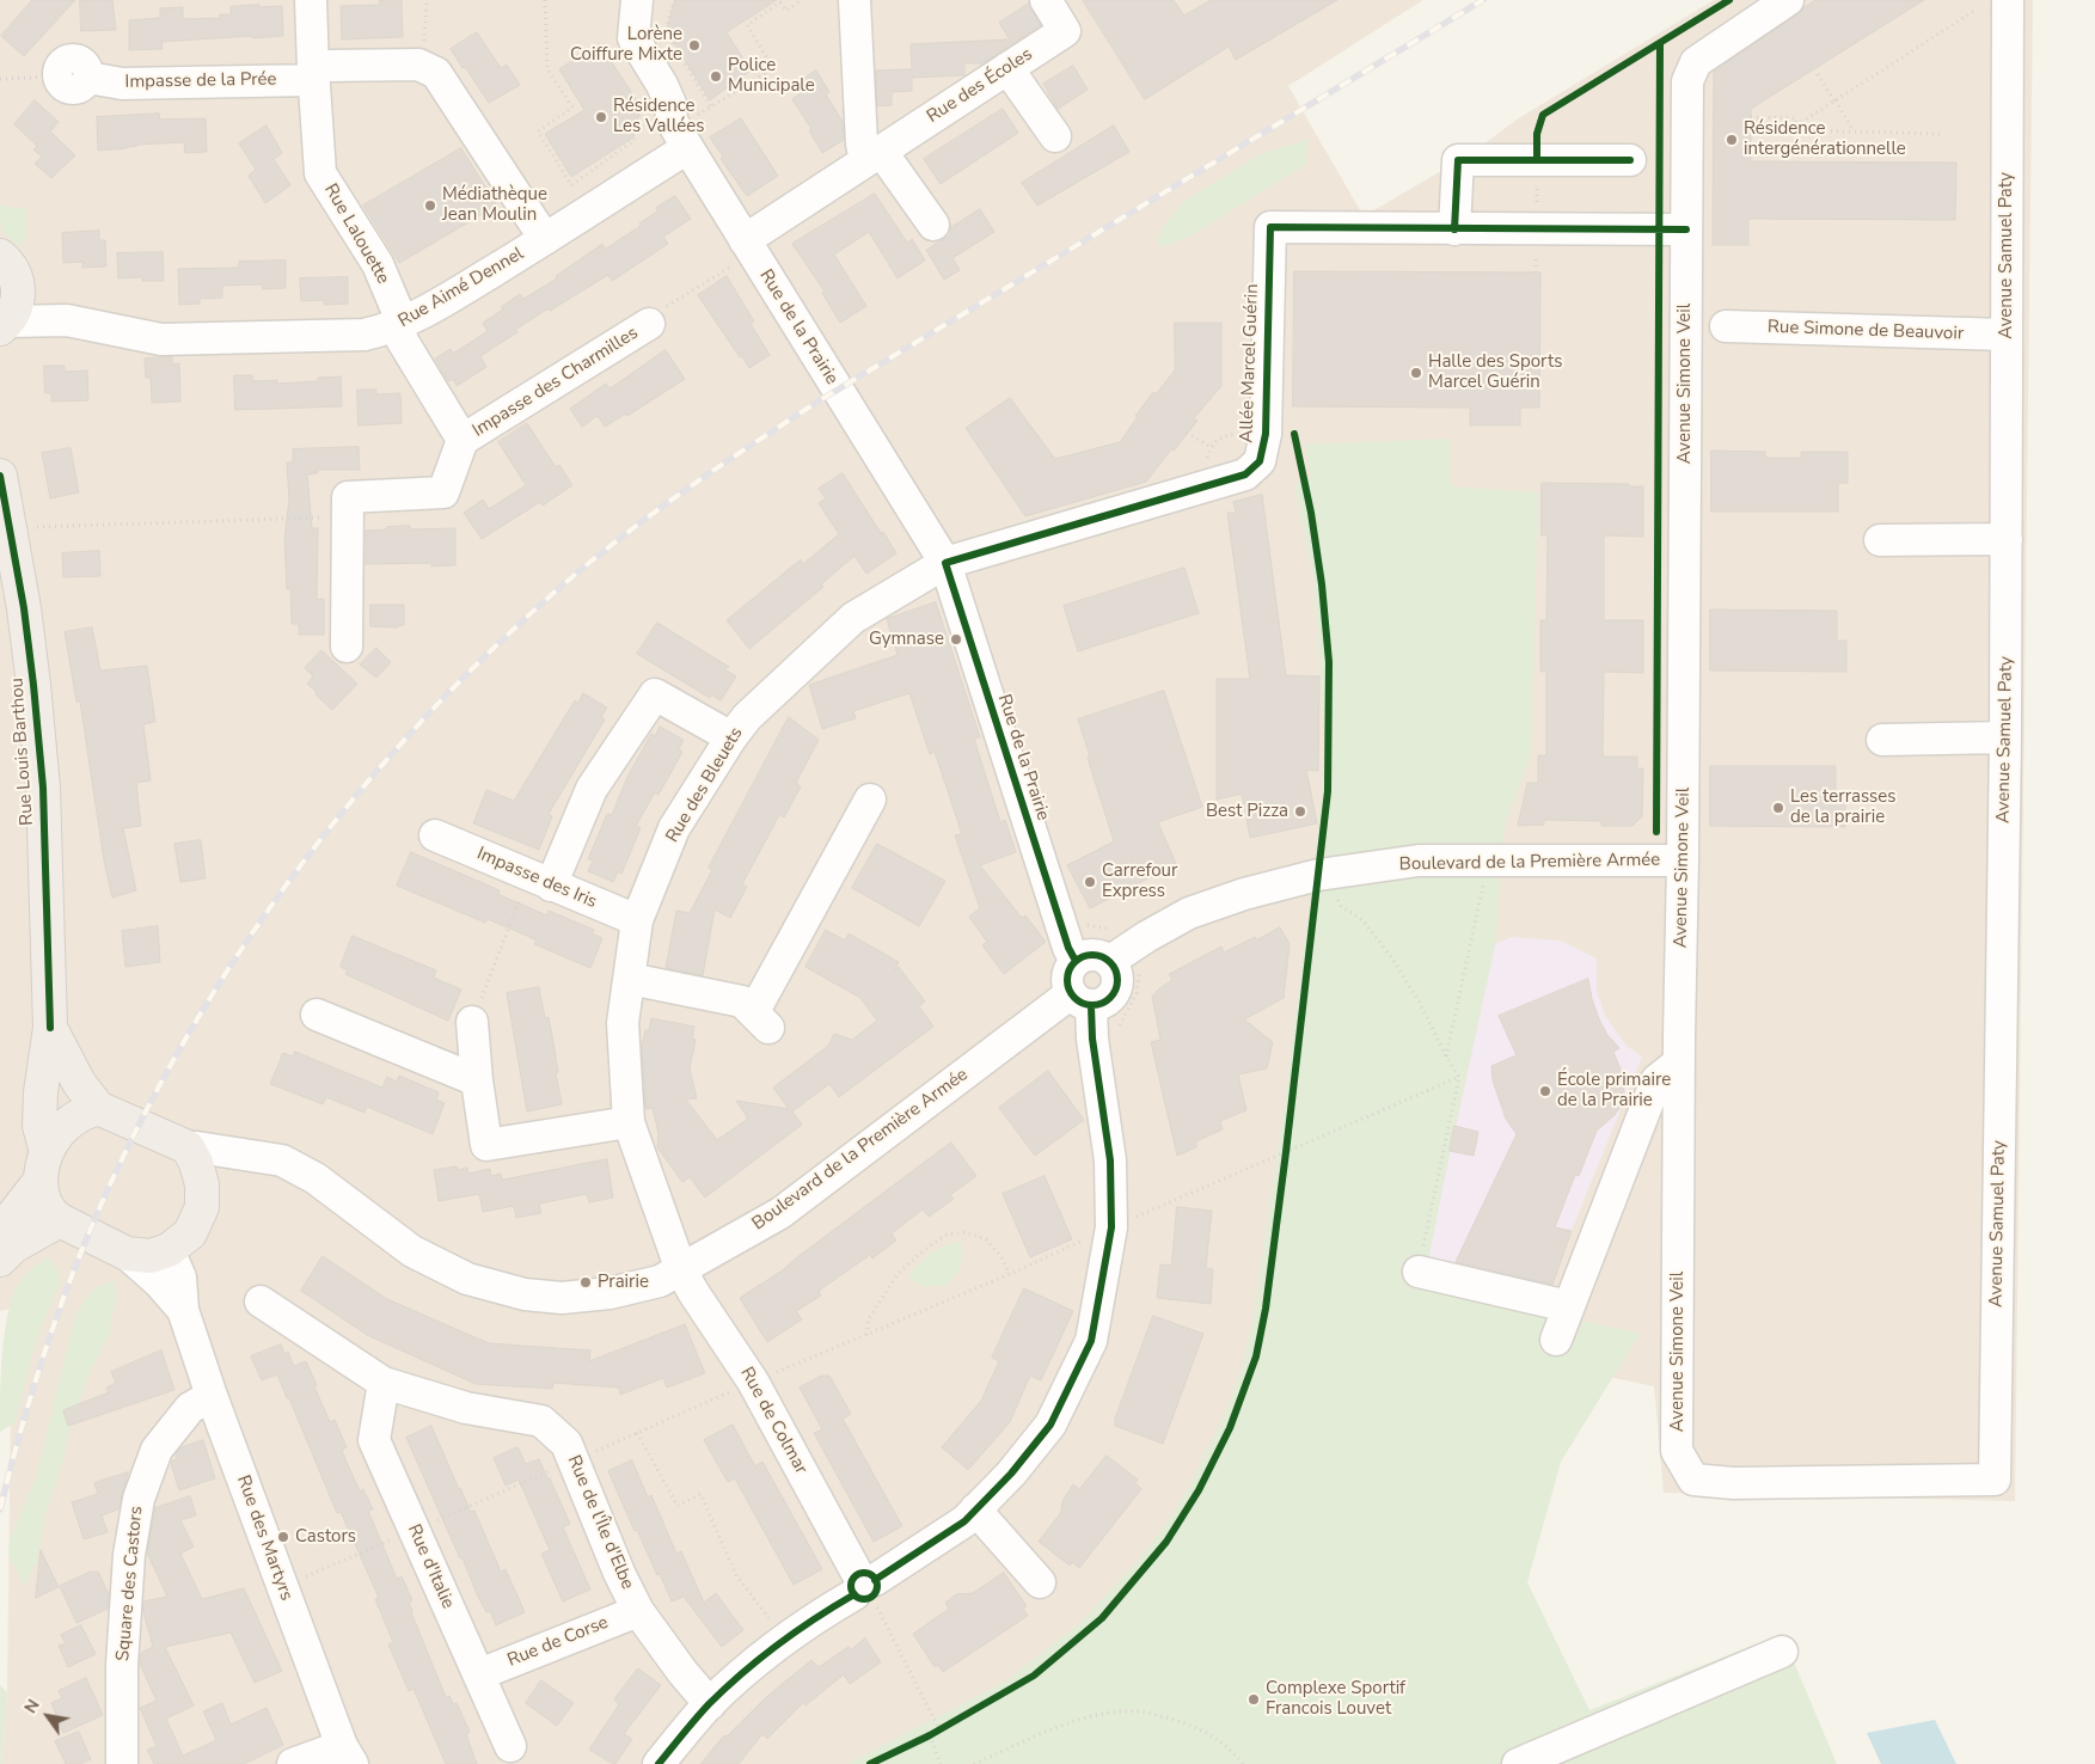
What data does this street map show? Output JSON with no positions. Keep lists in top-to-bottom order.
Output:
{
  "streets": {
    "main road": ["Rue Louis Barthou"],
    "street": [
      "Impasse de la Prée",
      "Rue des Écoles",
      "Rue Lalouette",
      "Avenue Samuel Paty",
      "Rue Aimé Dennel",
      "Rue de la Prairie",
      "Rue Simone de Beauvoir",
      "Allée Marcel Guérin",
      "Impasse des Charmilles",
      "Avenue Simone Veil",
      "Rue des Bleuets",
      "Boulevard de la Première Armée",
      "Impasse des Iris",
      "Rue de Colmar",
      "Rue de l'Île d'Elbe",
      "Rue des Martyrs",
      "Rue d'Italie",
      "Square des Castors",
      "Rue de Corse"
    ]
  },
  "crossings": [
    ["Impasse de la Prée", "Rue Lalouette"],
    ["Impasse de la Prée", "Rue Aimé Dennel"],
    ["Rue des Écoles", "Rue de la Prairie"],
    ["Rue Lalouette", "Rue Aimé Dennel"],
    ["Rue Lalouette", "Impasse des Charmilles"],
    ["Avenue Samuel Paty", "Rue Simone de Beauvoir"],
    ["Avenue Samuel Paty", "Avenue Simone Veil"],
    ["Rue Aimé Dennel", "Rue de la Prairie"],
    ["Rue Aimé Dennel", "Impasse des Charmilles"],
    ["Rue de la Prairie", "Allée Marcel Guérin"],
    ["Rue de la Prairie", "Rue des Bleuets"],
    ["Rue de la Prairie", "Boulevard de la Première Armée"],
    ["Allée Marcel Guérin", "Avenue Simone Veil"],
    ["Allée Marcel Guérin", "Rue des Bleuets"],
    ["Avenue Simone Veil", "Boulevard de la Première Armée"],
    ["Rue des Bleuets", "Boulevard de la Première Armée"],
    ["Rue des Bleuets", "Impasse des Iris"],
    ["Rue des Bleuets", "Rue de Colmar"],
    ["Boulevard de la Première Armée", "Rue de Colmar"],
    ["Boulevard de la Première Armée", "Rue des Martyrs"],
    ["Rue de l'Île d'Elbe", "Rue d'Italie"],
    ["Rue de l'Île d'Elbe", "Rue de Corse"],
    ["Rue des Martyrs", "Square des Castors"],
    ["Rue d'Italie", "Rue de Corse"]
  ],
  "places": [
    "Lorène Coiffure Mixte",
    "Police Municipale",
    "Résidence Les Vallées",
    "Résidence intergénérationnelle",
    "Médiathèque Jean Moulin",
    "Halle des Sports Marcel Guérin",
    "Gymnase",
    "Les terrasses de la prairie",
    "Best Pizza",
    "Carrefour Express",
    "École primaire de la Prairie",
    "Prairie",
    "Castors",
    "Complexe Sportif Francois Louvet"
  ],
  "north": "top left"
}
